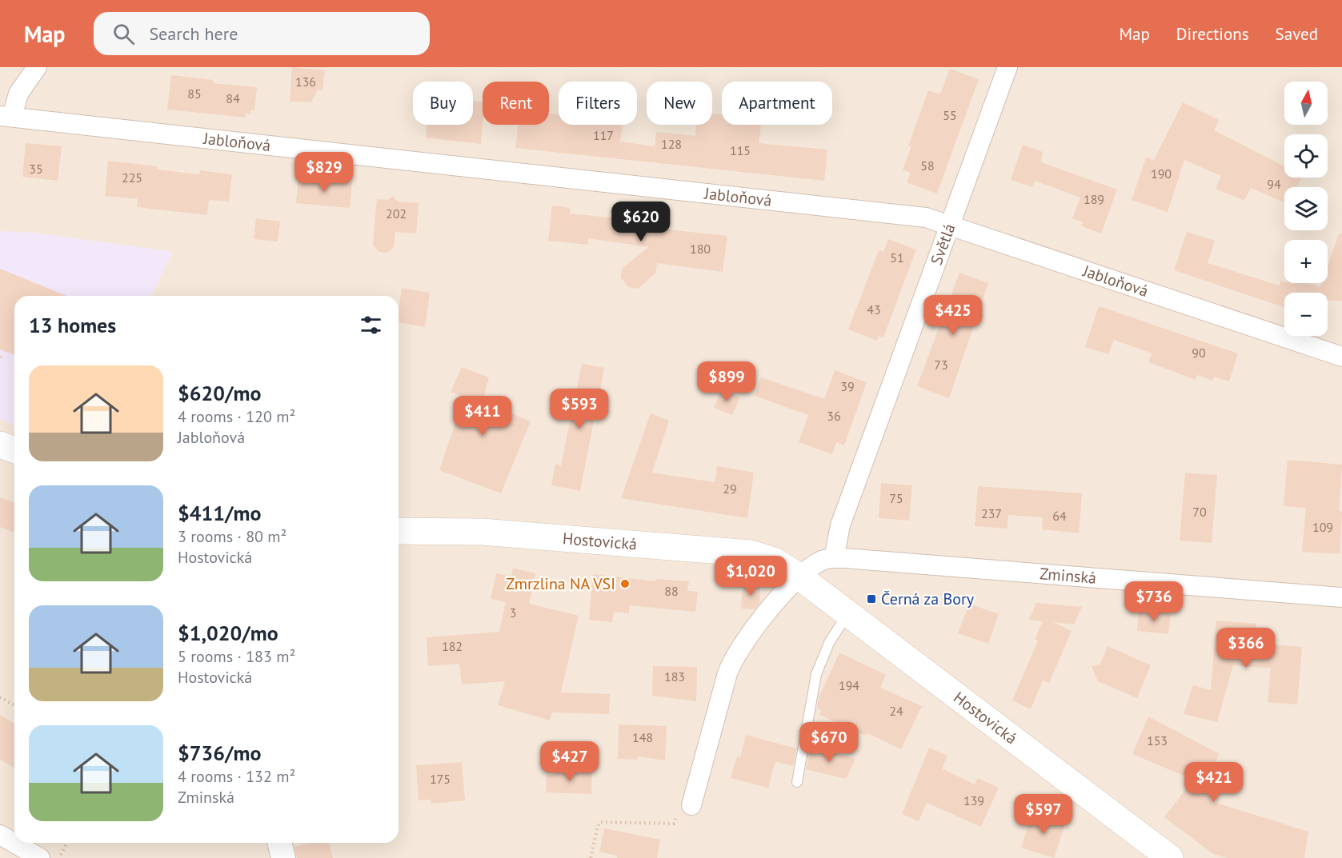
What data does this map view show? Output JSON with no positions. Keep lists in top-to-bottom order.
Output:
{
  "streets": {
    "main road": ["Hostovická"],
    "street": ["Jabloňová", "Světlá", "Zminská"]
  },
  "crossings": [
    ["Jabloňová", "Světlá"],
    ["Světlá", "Zminská"],
    ["Hostovická", "Zminská"]
  ],
  "places": {
    "other": ["Zmrzlina NA VSI"],
    "transit": ["Černá za Bory"]
  },
  "house_numbers": [
    "136",
    "85",
    "84",
    "55",
    "117",
    "128",
    "115",
    "58",
    "35",
    "190",
    "225",
    "94",
    "189",
    "202",
    "180",
    "51",
    "43",
    "90",
    "73",
    "39",
    "36",
    "29",
    "75",
    "70",
    "237",
    "64",
    "109",
    "88",
    "3",
    "182",
    "183",
    "194",
    "24",
    "148",
    "153",
    "175",
    "139"
  ],
  "north": "top",
  "page": {
    "header": "Map",
    "search": "Search here",
    "nav": ["Map", "Directions", "Saved"],
    "map_buttons": ["+", "−"],
    "chip": [
      "Buy",
      "Rent",
      "Filters",
      "New",
      "Apartment"
    ],
    "price": [
      "$829",
      "$620",
      "$425",
      "$899",
      "$593",
      "$411",
      "$1,020",
      "$736",
      "$366",
      "$670",
      "$427",
      "$421",
      "$597"
    ],
    "heading": "13 homes",
    "list": [
      {
        "name": "$620/mo",
        "note": "4 rooms · 120 m² · Jabloňová"
      },
      {
        "name": "$411/mo",
        "note": "3 rooms · 80 m² · Hostovická"
      },
      {
        "name": "$1,020/mo",
        "note": "5 rooms · 183 m² · Hostovická"
      },
      {
        "name": "$736/mo",
        "note": "4 rooms · 132 m² · Zminská"
      }
    ]
  }
}
